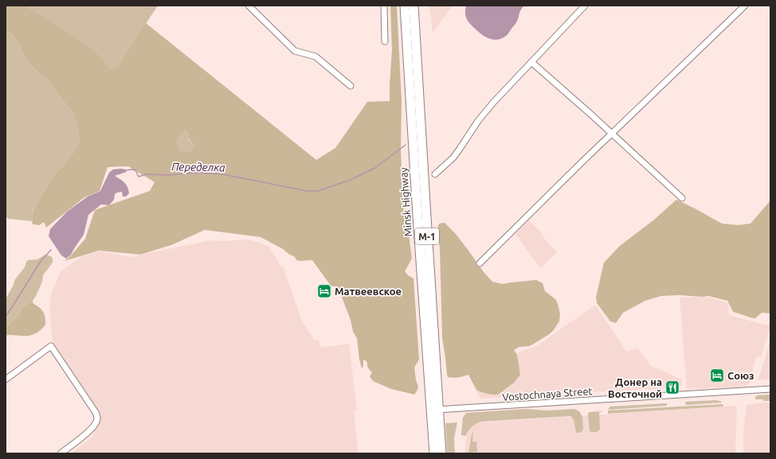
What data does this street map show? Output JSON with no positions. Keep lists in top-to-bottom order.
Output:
{
  "streets": {
    "highway": ["Minsk Highway", "М-1"],
    "street": ["Vostochnaya Street"]
  },
  "crossings": [
    ["Minsk Highway", "М-1"],
    ["Minsk Highway", "Vostochnaya Street"],
    ["М-1", "Vostochnaya Street"]
  ],
  "water": ["Переделка"],
  "places": {
    "hotel": ["Матвеевское", "Союз"],
    "restaurant": ["Донер на Восточной"]
  }
}
